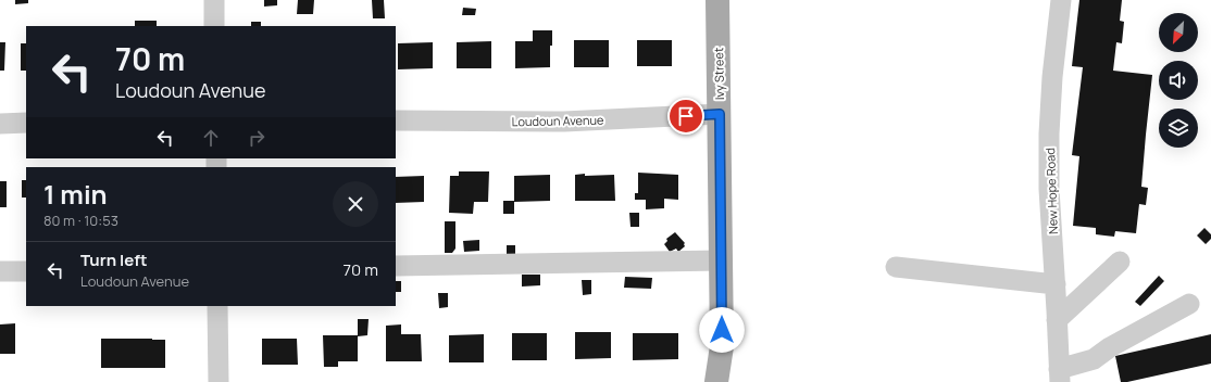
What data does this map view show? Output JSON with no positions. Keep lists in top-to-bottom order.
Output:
{
  "streets": {
    "main road": ["Ivy Street"],
    "street": ["Loudoun Avenue", "New Hope Road"]
  },
  "crossings": [
    ["Ivy Street", "Loudoun Avenue"]
  ],
  "north": "bottom left",
  "page": {
    "turn": ["70 m", "Loudoun Avenue"],
    "heading": ["1 min", "80 m · 10:53"],
    "list": [
      {
        "name": "Turn left",
        "note": "Loudoun Avenue",
        "value": "70 m"
      }
    ]
  }
}
